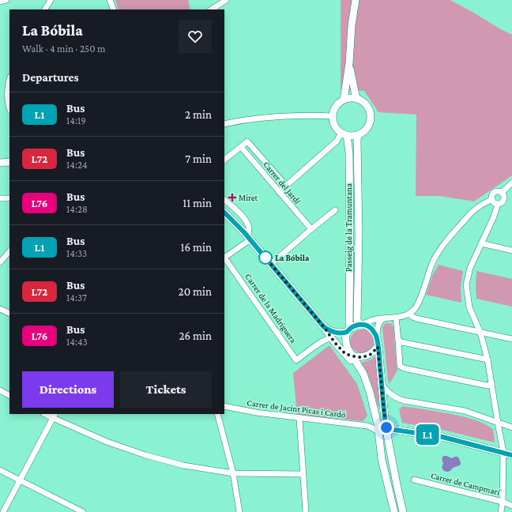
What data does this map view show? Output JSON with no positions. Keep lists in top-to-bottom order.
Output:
{
  "streets": {
    "street": [
      "Carrer del Jardí",
      "Passeig de la Tramuntana",
      "Carrer de la Madriguera",
      "Carrer de Jacint Picas i Cardó",
      "Carrer de Campmarí"
    ]
  },
  "places": {
    "health": ["Miret"],
    "other": ["La Bóbila"]
  },
  "lines": ["bus line L1"],
  "page": {
    "on_map": "L1",
    "heading": [
      ["La Bóbila", "Walk · 4 min · 250 m"],
      "Departures"
    ],
    "list": [
      {
        "mark": "L1",
        "name": "Bus",
        "note": "14:19",
        "value": "2 min"
      },
      {
        "mark": "L72",
        "name": "Bus",
        "note": "14:24",
        "value": "7 min"
      },
      {
        "mark": "L76",
        "name": "Bus",
        "note": "14:28",
        "value": "11 min"
      },
      {
        "mark": "L1",
        "name": "Bus",
        "note": "14:33",
        "value": "16 min"
      },
      {
        "mark": "L72",
        "name": "Bus",
        "note": "14:37",
        "value": "20 min"
      },
      {
        "mark": "L76",
        "name": "Bus",
        "note": "14:43",
        "value": "26 min"
      }
    ],
    "buttons": ["Directions", "Tickets"]
  }
}
